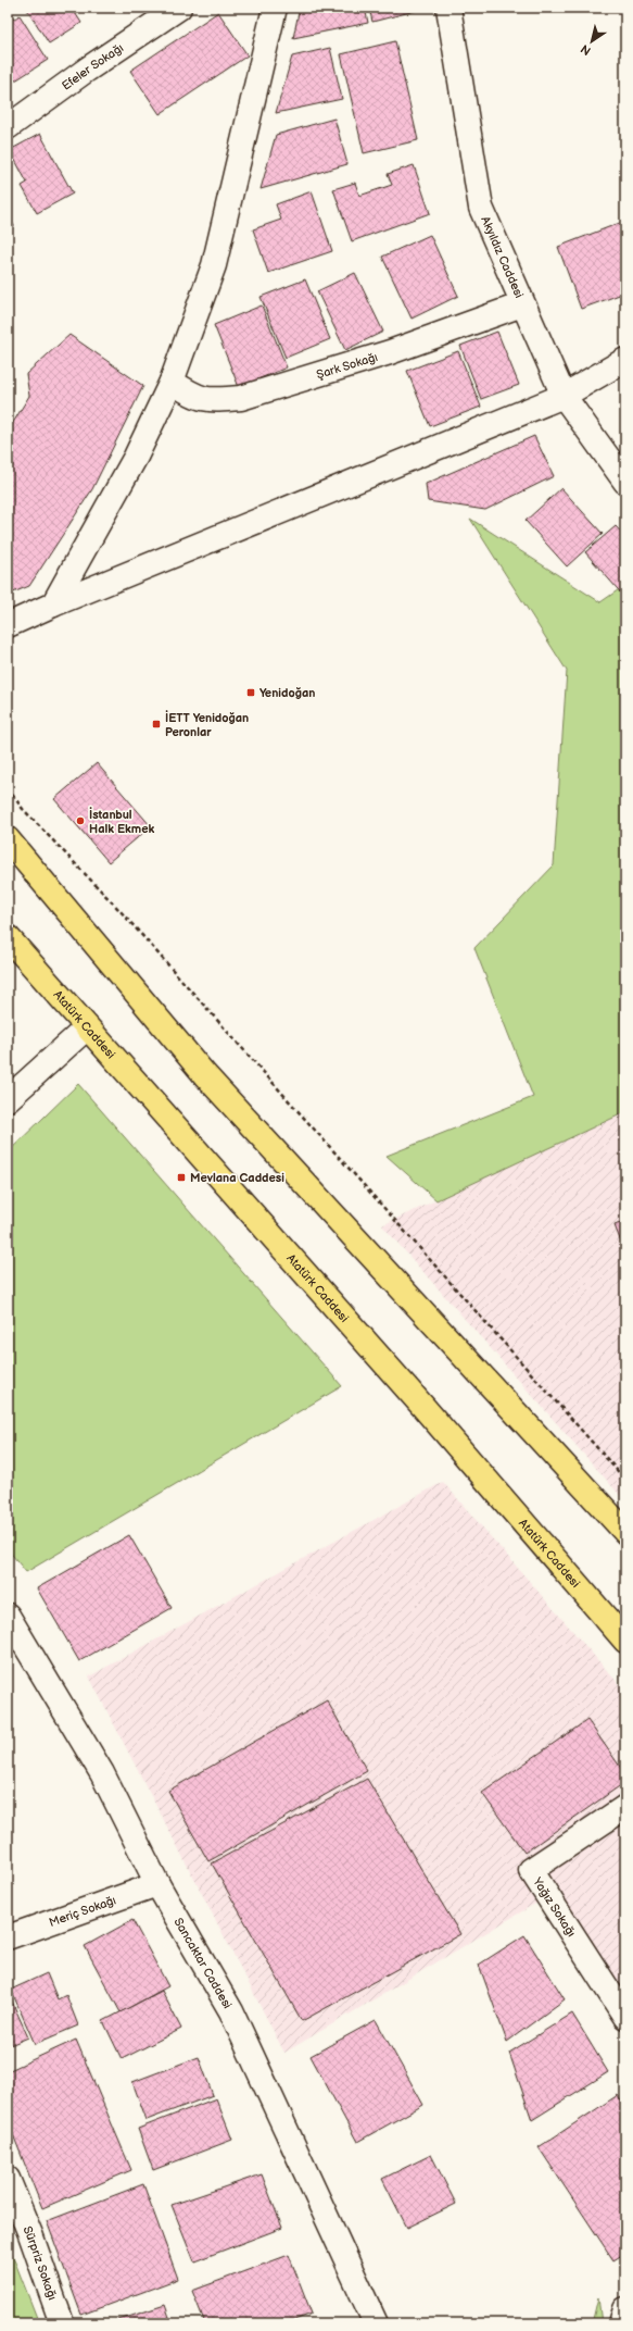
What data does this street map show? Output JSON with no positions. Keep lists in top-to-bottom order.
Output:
{
  "streets": {
    "main road": ["Atatürk Caddesi"],
    "street": [
      "Efeler Sokağı",
      "Akyıldız Caddesi",
      "Şark Sokağı",
      "Yağız Sokağı",
      "Meriç Sokağı",
      "Sancaktar Caddesi",
      "Sürpriz Sokağı"
    ]
  },
  "crossings": [
    ["Akyıldız Caddesi", "Şark Sokağı"],
    ["Meriç Sokağı", "Sancaktar Caddesi"]
  ],
  "places": {
    "transit": ["Yenidoğan", "İETT Yenidoğan Peronlar", "Mevlana Caddesi"],
    "other": ["İstanbul Halk Ekmek"]
  },
  "north": "bottom left"
}
